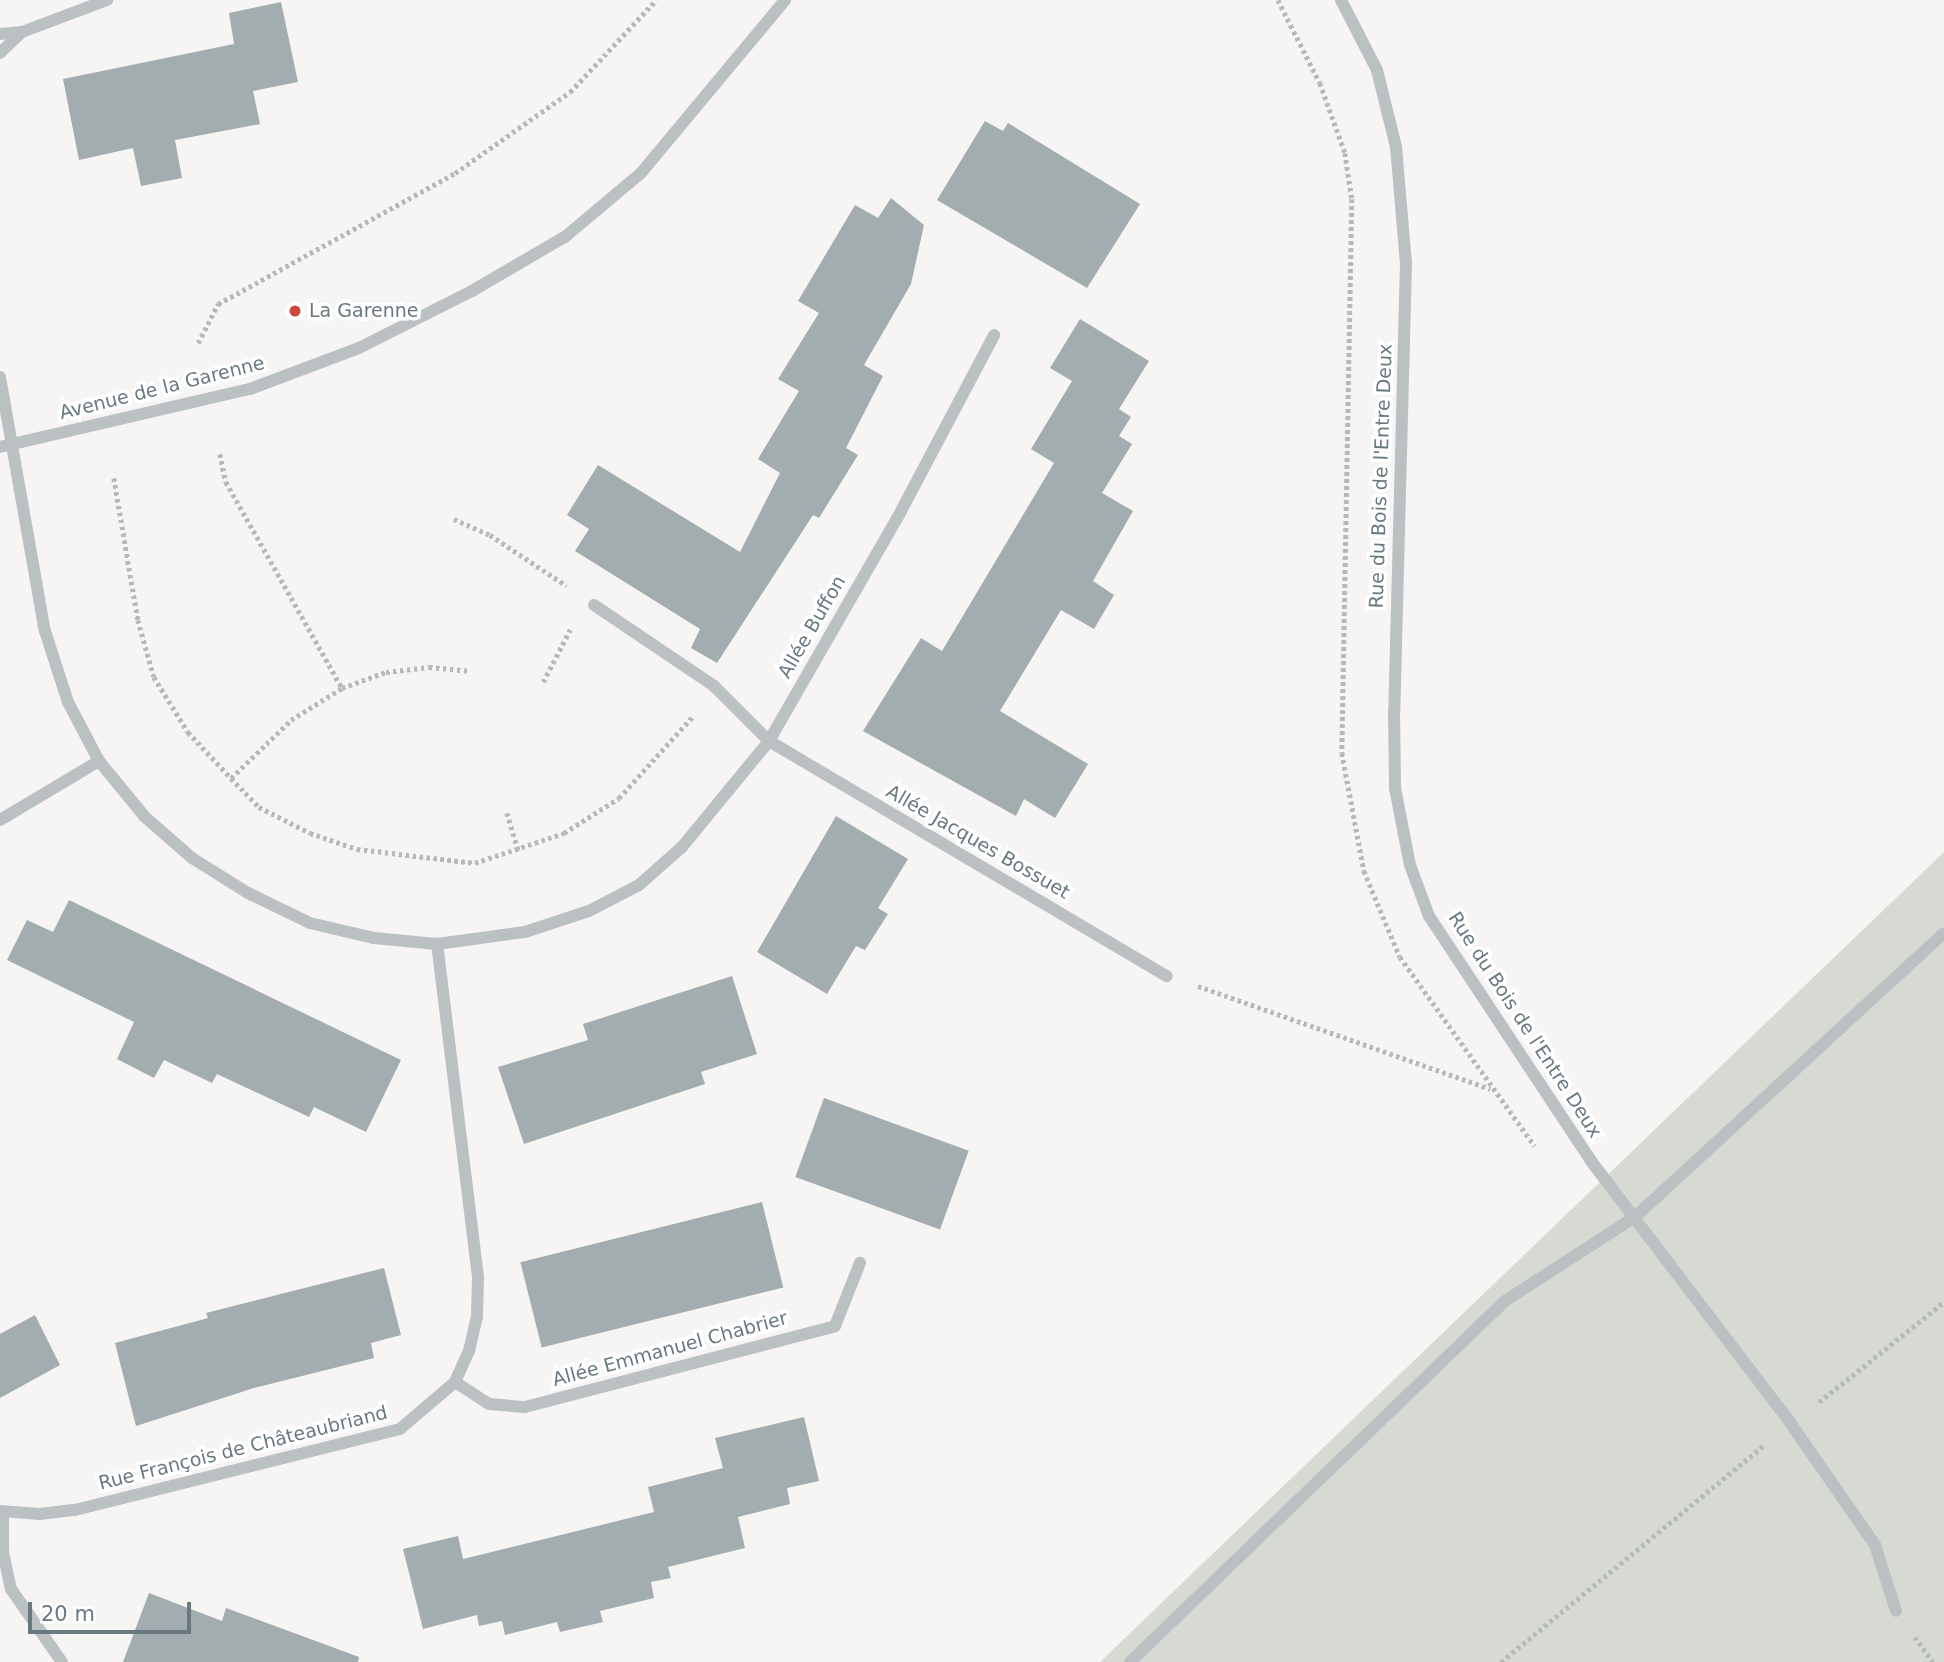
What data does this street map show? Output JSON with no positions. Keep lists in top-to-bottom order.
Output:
{
  "streets": {
    "street": [
      "Avenue de la Garenne",
      "Rue du Bois de l'Entre Deux",
      "Allée Buffon",
      "Allée Jacques Bossuet",
      "Allée Emmanuel Chabrier",
      "Rue François de Châteaubriand"
    ]
  },
  "crossings": [
    ["Allée Buffon", "Allée Jacques Bossuet"],
    ["Allée Emmanuel Chabrier", "Rue François de Châteaubriand"]
  ],
  "places": ["La Garenne"],
  "scale_bar": "20 m"
}
